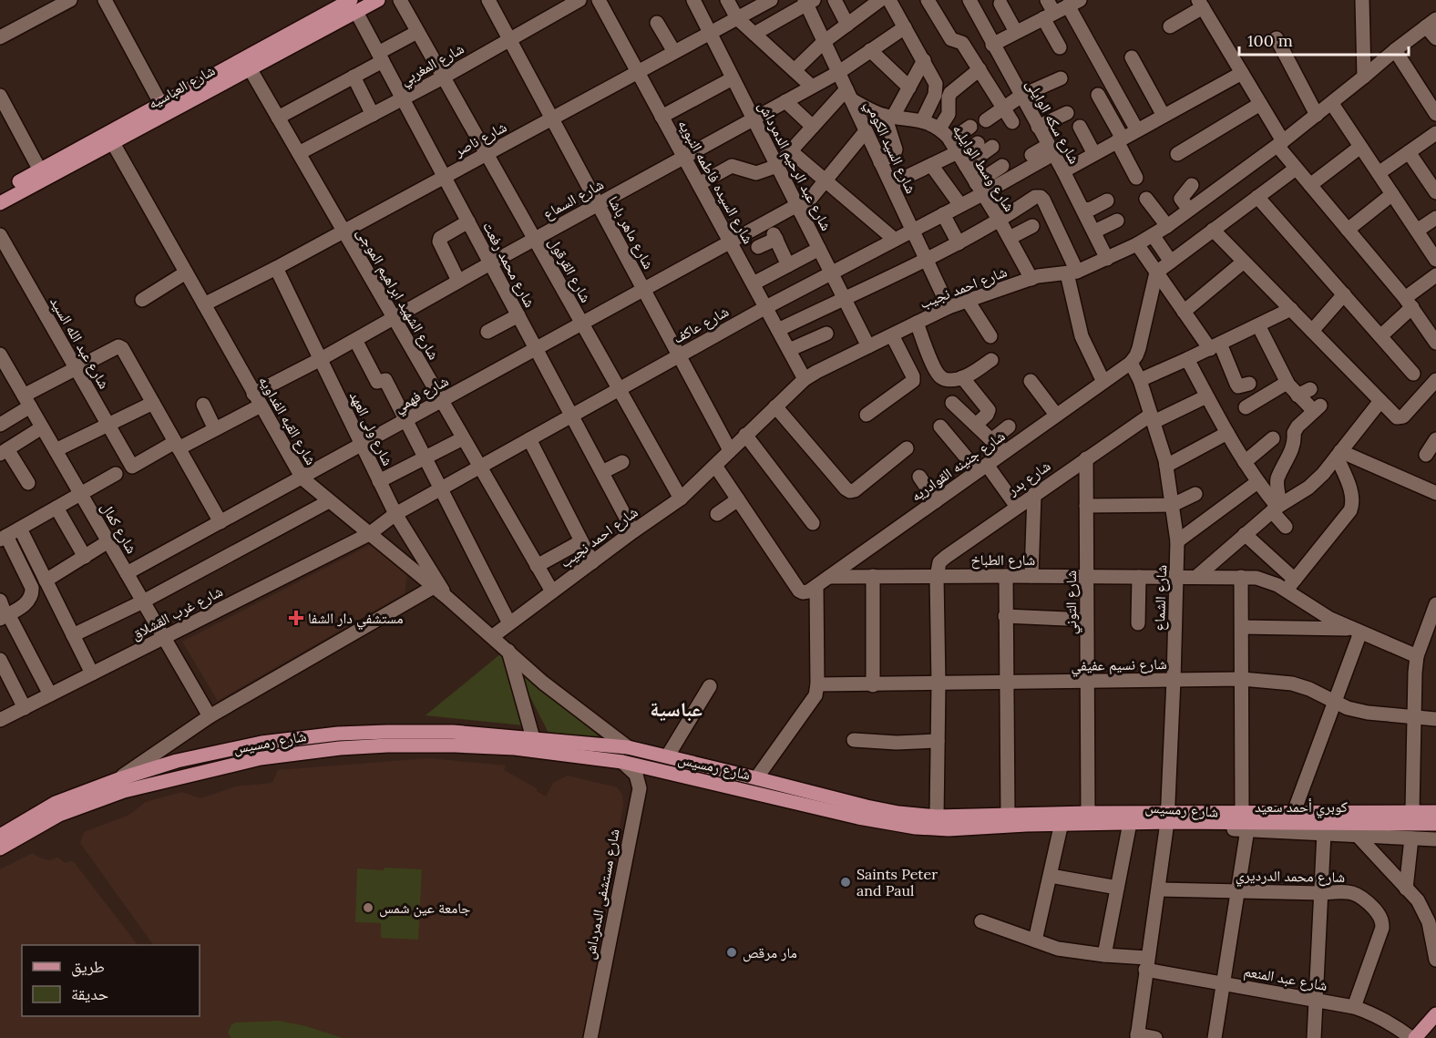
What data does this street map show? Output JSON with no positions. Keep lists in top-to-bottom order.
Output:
{
  "streets": {
    "main road": ["شارع العباسيه", "شارع رمسيس", "كوبري أحمد سعيد"],
    "street": [
      "شارع المغربي",
      "شارع سكه الوايلى",
      "شارع ناصر",
      "شارع السيد الكومي",
      "شارع عبد الرحيم الدمرداش",
      "شارع وسط الوايليه",
      "شارع السيده فاطمه النبويه",
      "شارع السماع",
      "شارع ماهر باشا",
      "شارع محمد رفعت",
      "شارع القرقول",
      "شارع احمد نجيب",
      "شارع الشهيد ابراهيم الموجى",
      "شارع عاكف",
      "شارع عبد الله السيد",
      "شارع فهمي",
      "شارع القبه الفداويه",
      "شارع ولى العهد",
      "شارع جنينه القوادريه",
      "شارع بدر",
      "شارع كمال",
      "شارع الطباخ",
      "شارع الشماع",
      "شارع التوني",
      "شارع غرب القشلاق",
      "شارع نسيم عفيفي",
      "شارع محمد الدرديري",
      "شارع مستشفى الدمرداش",
      "شارع عبد المنعم"
    ]
  },
  "crossings": [
    ["شارع المغربي", "شارع ماهر باشا"],
    ["شارع المغربي", "شارع محمد رفعت"],
    ["شارع المغربي", "شارع القرقول"],
    ["شارع المغربي", "شارع الشهيد ابراهيم الموجى"],
    ["شارع العباسيه", "شارع محمد رفعت"],
    ["شارع العباسيه", "شارع الشهيد ابراهيم الموجى"],
    ["شارع العباسيه", "شارع القبه الفداويه"],
    ["شارع سكه الوايلى", "شارع احمد نجيب"],
    ["شارع سكه الوايلى", "شارع عاكف"],
    ["شارع ناصر", "شارع عبد الرحيم الدمرداش"],
    ["شارع ناصر", "شارع السيده فاطمه النبويه"],
    ["شارع ناصر", "شارع ماهر باشا"],
    ["شارع ناصر", "شارع محمد رفعت"],
    ["شارع ناصر", "شارع القرقول"],
    ["شارع ناصر", "شارع الشهيد ابراهيم الموجى"],
    ["شارع ناصر", "شارع القبه الفداويه"],
    ["شارع ناصر", "شارع ولى العهد"],
    ["شارع السيد الكومي", "شارع وسط الوايليه"],
    ["شارع السيد الكومي", "شارع السماع"],
    ["شارع السيد الكومي", "شارع احمد نجيب"],
    ["شارع السيد الكومي", "شارع عاكف"],
    ["شارع عبد الرحيم الدمرداش", "شارع السماع"],
    ["شارع عبد الرحيم الدمرداش", "شارع احمد نجيب"],
    ["شارع عبد الرحيم الدمرداش", "شارع عاكف"],
    ["شارع عبد الرحيم الدمرداش", "شارع فهمي"],
    ["شارع وسط الوايليه", "شارع احمد نجيب"],
    ["شارع وسط الوايليه", "شارع عاكف"],
    ["شارع السيده فاطمه النبويه", "شارع السماع"],
    ["شارع السيده فاطمه النبويه", "شارع احمد نجيب"],
    ["شارع السيده فاطمه النبويه", "شارع عاكف"],
    ["شارع السيده فاطمه النبويه", "شارع فهمي"],
    ["شارع السماع", "شارع ماهر باشا"],
    ["شارع السماع", "شارع محمد رفعت"],
    ["شارع السماع", "شارع القرقول"],
    ["شارع السماع", "شارع الشهيد ابراهيم الموجى"],
    ["شارع السماع", "شارع عبد الله السيد"],
    ["شارع السماع", "شارع القبه الفداويه"],
    ["شارع السماع", "شارع ولى العهد"],
    ["شارع ماهر باشا", "شارع احمد نجيب"],
    ["شارع ماهر باشا", "شارع عاكف"],
    ["شارع ماهر باشا", "شارع فهمي"],
    ["شارع محمد رفعت", "شارع احمد نجيب"],
    ["شارع محمد رفعت", "شارع عاكف"],
    ["شارع محمد رفعت", "شارع فهمي"],
    ["شارع القرقول", "شارع احمد نجيب"],
    ["شارع القرقول", "شارع عاكف"],
    ["شارع القرقول", "شارع فهمي"],
    ["شارع احمد نجيب", "شارع الشهيد ابراهيم الموجى"],
    ["شارع احمد نجيب", "شارع القبه الفداويه"],
    ["شارع الشهيد ابراهيم الموجى", "شارع عاكف"],
    ["شارع الشهيد ابراهيم الموجى", "شارع فهمي"],
    ["شارع عاكف", "شارع القبه الفداويه"],
    ["شارع عاكف", "شارع ولى العهد"],
    ["شارع عاكف", "شارع غرب القشلاق"],
    ["شارع فهمي", "شارع القبه الفداويه"],
    ["شارع فهمي", "شارع ولى العهد"],
    ["شارع فهمي", "شارع كمال"],
    ["شارع القبه الفداويه", "شارع ولى العهد"],
    ["شارع القبه الفداويه", "شارع غرب القشلاق"],
    ["شارع القبه الفداويه", "شارع رمسيس"],
    ["شارع جنينه القوادريه", "شارع الطباخ"],
    ["شارع جنينه القوادريه", "شارع الشماع"],
    ["شارع بدر", "شارع الطباخ"],
    ["شارع بدر", "شارع الشماع"],
    ["شارع بدر", "شارع التوني"],
    ["شارع كمال", "شارع غرب القشلاق"],
    ["شارع كمال", "شارع رمسيس"],
    ["شارع الطباخ", "شارع الشماع"],
    ["شارع الطباخ", "شارع التوني"],
    ["شارع الشماع", "شارع نسيم عفيفي"],
    ["شارع الشماع", "شارع رمسيس"],
    ["شارع الشماع", "كوبري أحمد سعيد"],
    ["شارع الشماع", "شارع محمد الدرديري"],
    ["شارع الشماع", "شارع عبد المنعم"],
    ["شارع التوني", "شارع نسيم عفيفي"],
    ["شارع التوني", "شارع رمسيس"],
    ["شارع رمسيس", "كوبري أحمد سعيد"],
    ["شارع رمسيس", "شارع مستشفى الدمرداش"],
    ["شارع محمد الدرديري", "شارع عبد المنعم"]
  ],
  "districts": ["عباسية"],
  "places": {
    "health": ["مستشفي دار الشفا"],
    "other": ["Saints Peter and Paul", "جامعة عين شمس", "مار مرقص"]
  },
  "legend": ["طريق", "حديقة"],
  "scale_bar": "100 m"
}
